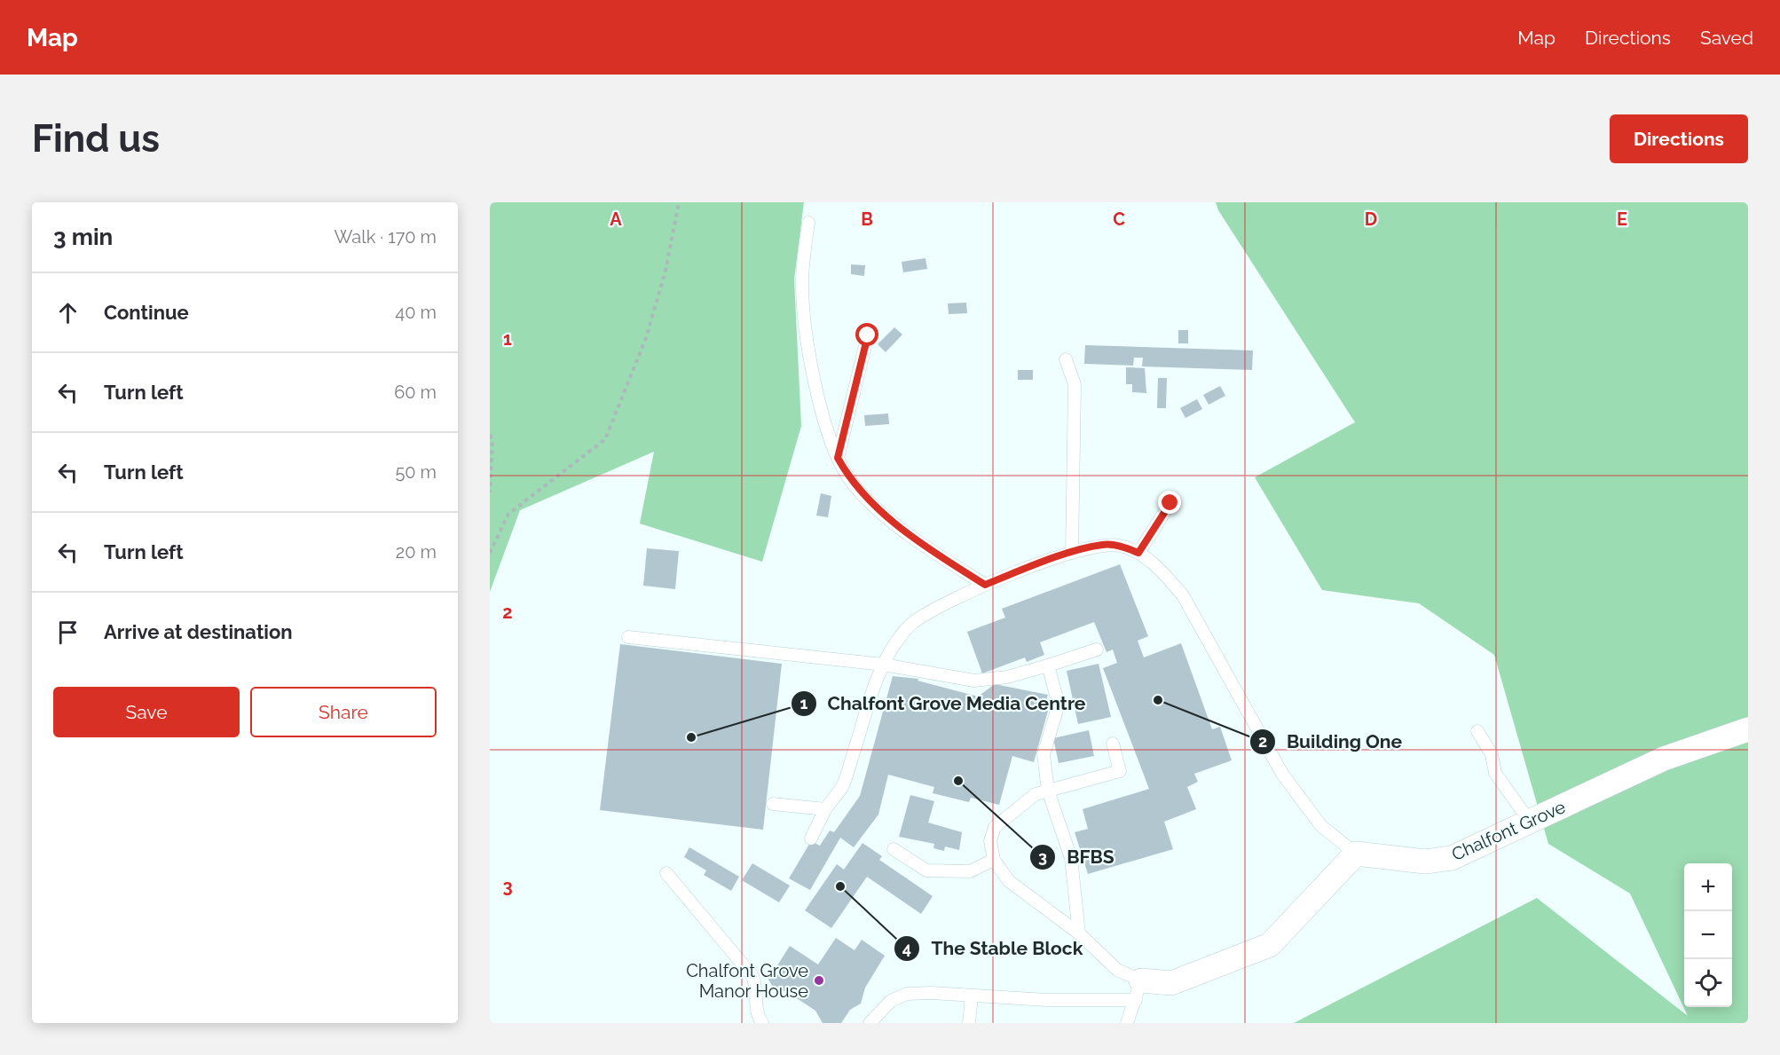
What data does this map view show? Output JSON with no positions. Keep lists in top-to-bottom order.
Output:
{
  "streets": {
    "street": ["Chalfont Grove"]
  },
  "places": [
    "Building One",
    "Chalfont Grove Media Centre",
    "BFBS",
    "The Stable Block",
    "Chalfont Grove Manor House"
  ],
  "page": {
    "header": "Map",
    "nav": ["Map", "Directions", "Saved"],
    "buttons": [
      "Directions",
      ["Save", "Share"]
    ],
    "title": "Find us",
    "heading": ["3 min", "Walk · 170 m"],
    "list": [
      ["Continue", "40 m"],
      ["Turn left", "60 m"],
      ["Turn left", "50 m"],
      ["Turn left", "20 m"],
      "Arrive at destination"
    ],
    "map_buttons": ["+", "−"]
  },
  "grid": {
    "columns": [
      "A",
      "B",
      "C",
      "D",
      "E"
    ],
    "rows": ["1", "2", "3"]
  }
}
